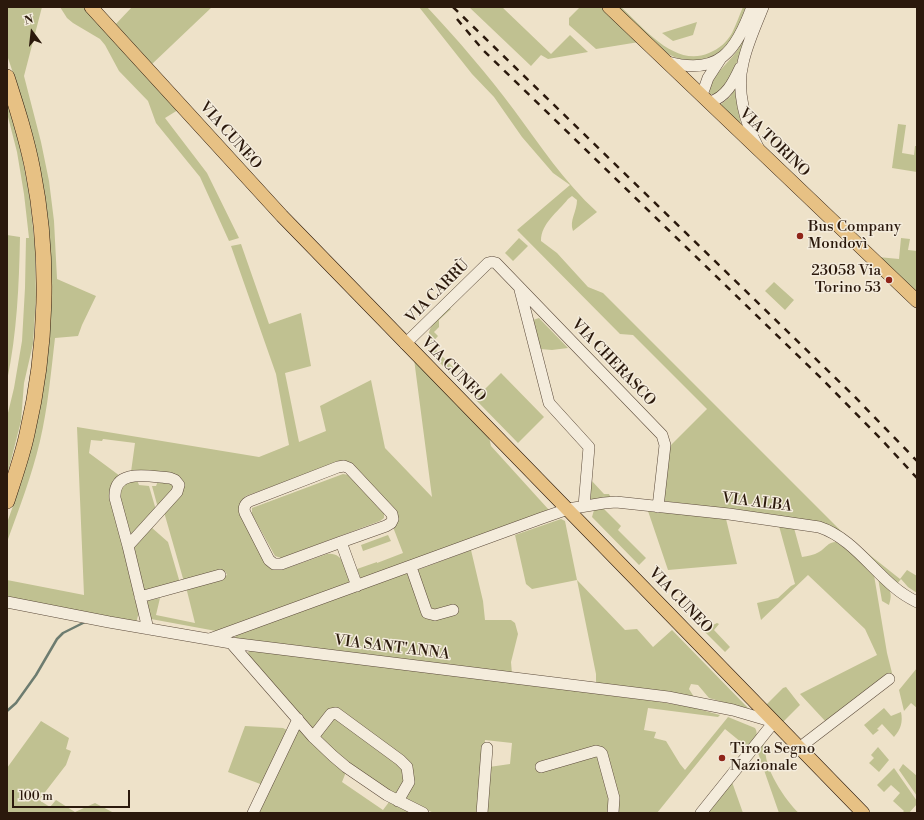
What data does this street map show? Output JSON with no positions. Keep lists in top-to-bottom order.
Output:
{
  "streets": {
    "main road": ["VIA CUNEO", "VIA TORINO"],
    "street": [
      "VIA CARRÙ",
      "VIA CHERASCO",
      "VIA ALBA",
      "VIA SANT'ANNA"
    ]
  },
  "crossings": [
    ["VIA CUNEO", "VIA CARRÙ"],
    ["VIA CUNEO", "VIA ALBA"],
    ["VIA CUNEO", "VIA SANT'ANNA"],
    ["VIA CARRÙ", "VIA CHERASCO"],
    ["VIA CHERASCO", "VIA ALBA"],
    ["VIA ALBA", "VIA SANT'ANNA"]
  ],
  "places": ["Bus Company Mondovì", "23058 Via Torino 53", "Tiro a Segno Nazionale"],
  "scale_bar": "100 m",
  "north": "top"
}
